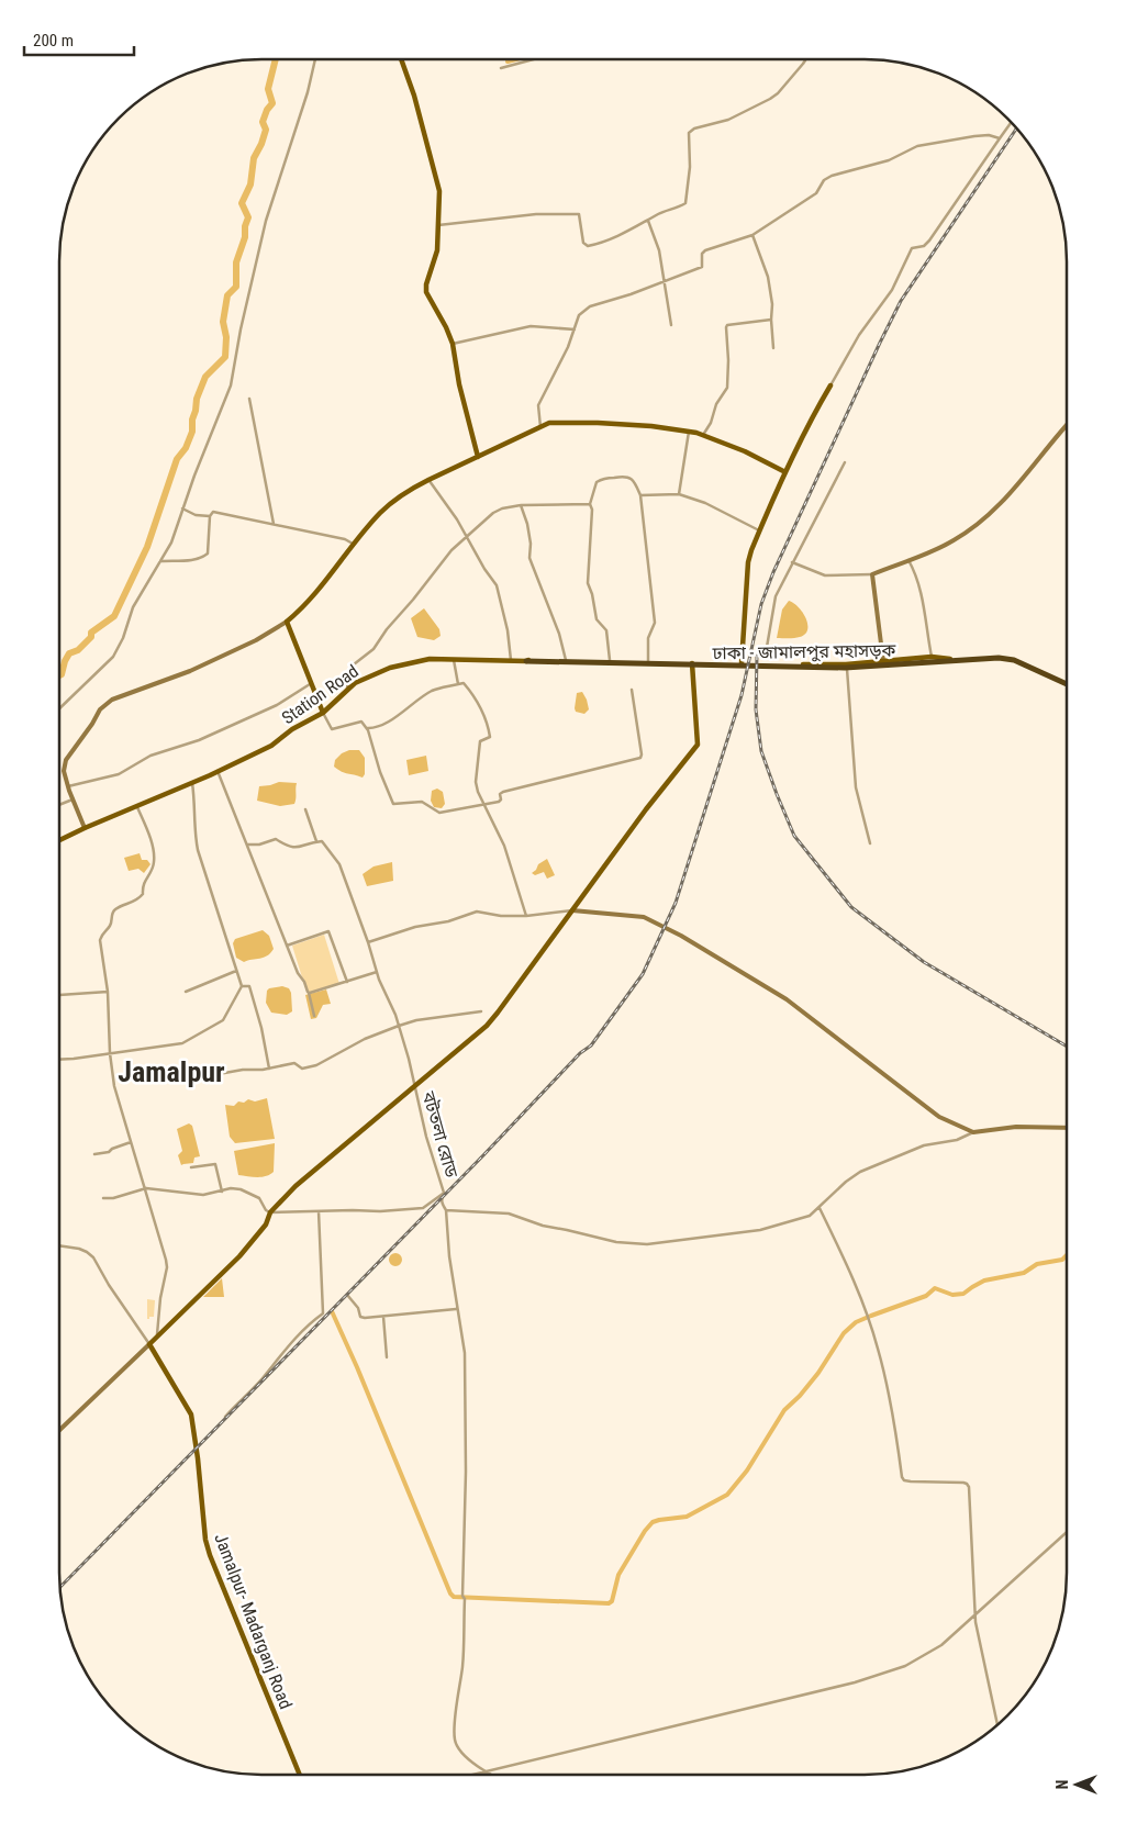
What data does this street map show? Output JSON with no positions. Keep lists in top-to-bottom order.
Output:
{
  "streets": {
    "highway": ["ঢাকা - জামালপুর মহাসড়ক"],
    "main road": ["Station Road", "Jamalpur- Madarganj Road"],
    "street": ["বটতলা রোড"]
  },
  "crossings": [
    ["ঢাকা - জামালপুর মহাসড়ক", "Station Road"]
  ],
  "districts": ["Jamalpur"],
  "scale_bar": "200 m",
  "north": "left"
}
